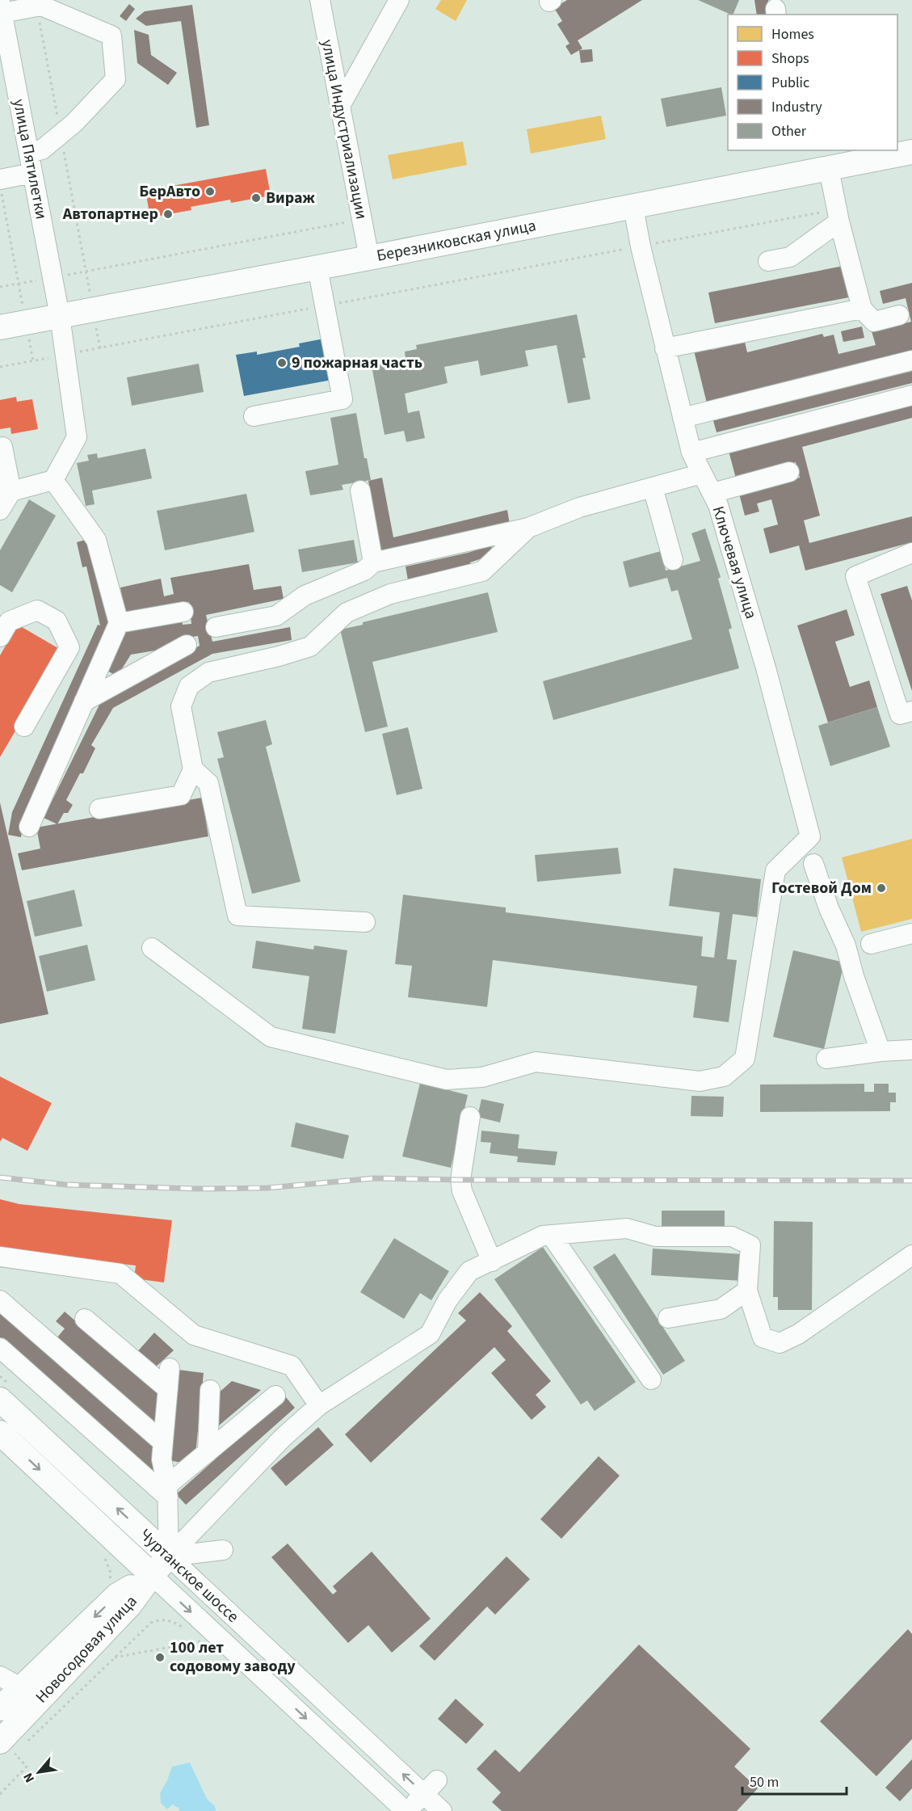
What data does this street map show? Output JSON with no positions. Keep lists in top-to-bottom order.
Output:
{
  "streets": {
    "main road": ["Березниковская улица", "Чуртанское шоссе", "Новосодовая улица"],
    "street": ["улица Индустриализации", "улица Пятилетки", "Ключевая улица"]
  },
  "crossings": [
    ["улица Индустриализации", "Березниковская улица"],
    ["улица Пятилетки", "Березниковская улица"],
    ["Березниковская улица", "Ключевая улица"],
    ["Чуртанское шоссе", "Новосодовая улица"]
  ],
  "places": [
    "БерАвто",
    "Вираж",
    "Автопартнер",
    "9 пожарная часть",
    "Гостевой Дом",
    "100 лет содовому заводу"
  ],
  "legend": [
    "Homes",
    "Shops",
    "Public",
    "Industry",
    "Other"
  ],
  "scale_bar": "50 m",
  "north": "bottom left"
}
